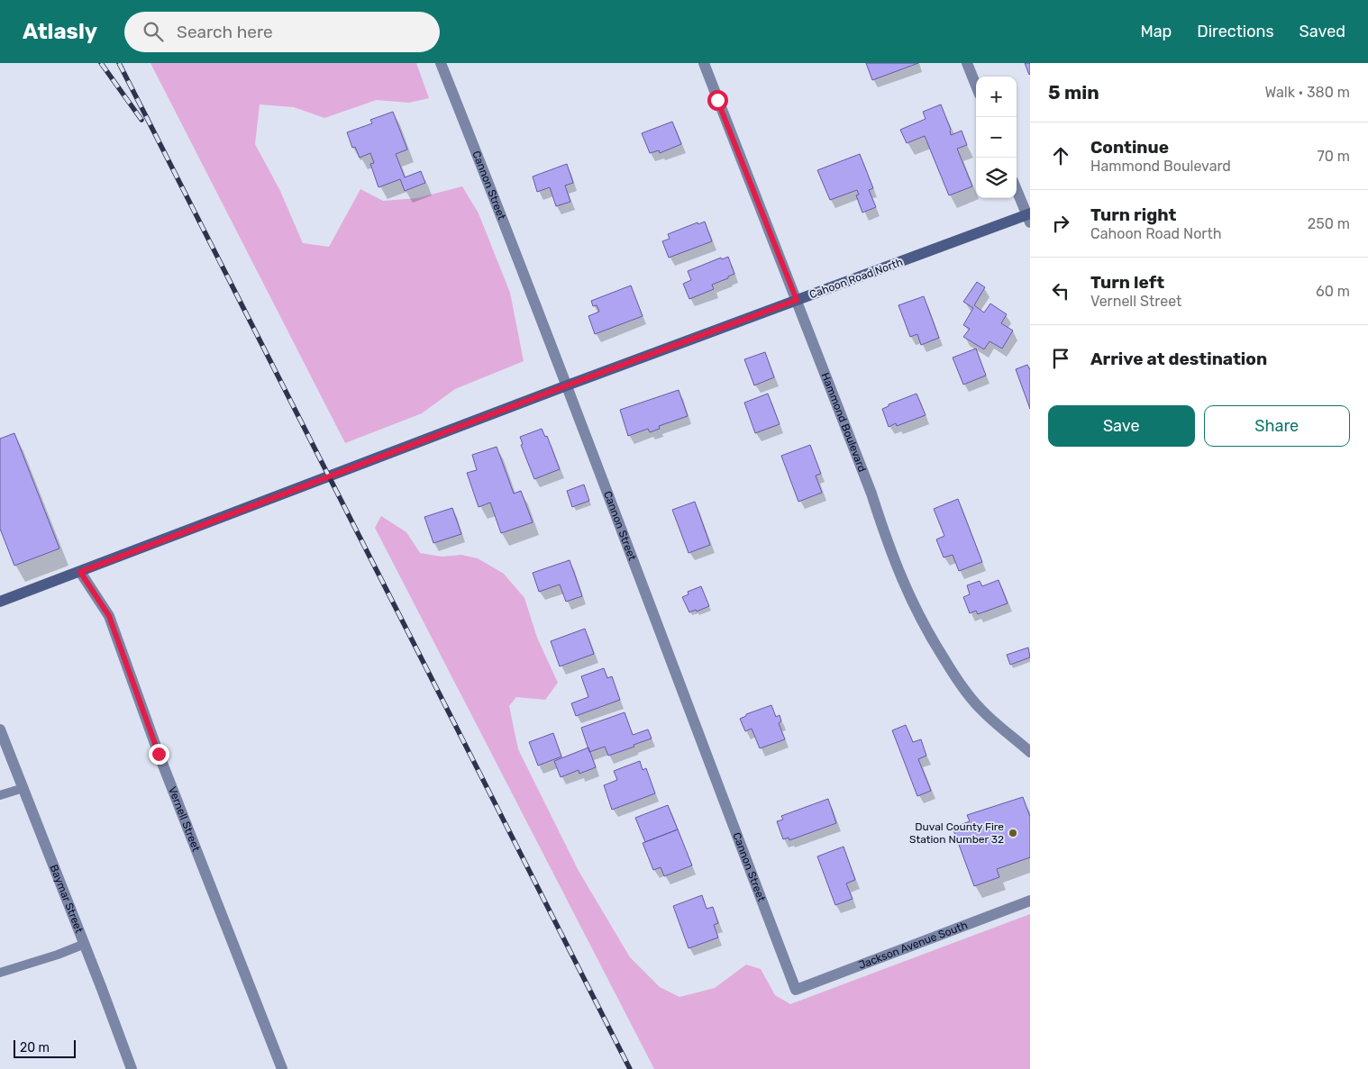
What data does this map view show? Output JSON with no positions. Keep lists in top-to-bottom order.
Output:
{
  "streets": {
    "main road": ["Cahoon Road North"],
    "street": [
      "Cannon Street",
      "Hammond Boulevard",
      "Vernell Street",
      "Baymar Street",
      "Jackson Avenue South"
    ]
  },
  "crossings": [
    ["Cannon Street", "Cahoon Road North"],
    ["Cannon Street", "Jackson Avenue South"],
    ["Cahoon Road North", "Hammond Boulevard"],
    ["Cahoon Road North", "Vernell Street"]
  ],
  "places": ["Duval County Fire Station Number 32"],
  "scale_bar": "20 m",
  "page": {
    "header": "Atlasly",
    "search": "Search here",
    "nav": ["Map", "Directions", "Saved"],
    "heading": ["5 min", "Walk · 380 m"],
    "map_buttons": ["+", "−"],
    "list": [
      ["Continue", "Hammond Boulevard", "70 m"],
      ["Turn right", "Cahoon Road North", "250 m"],
      ["Turn left", "Vernell Street", "60 m"],
      "Arrive at destination"
    ],
    "buttons": ["Save", "Share"],
    "scale": "20 m"
  }
}
